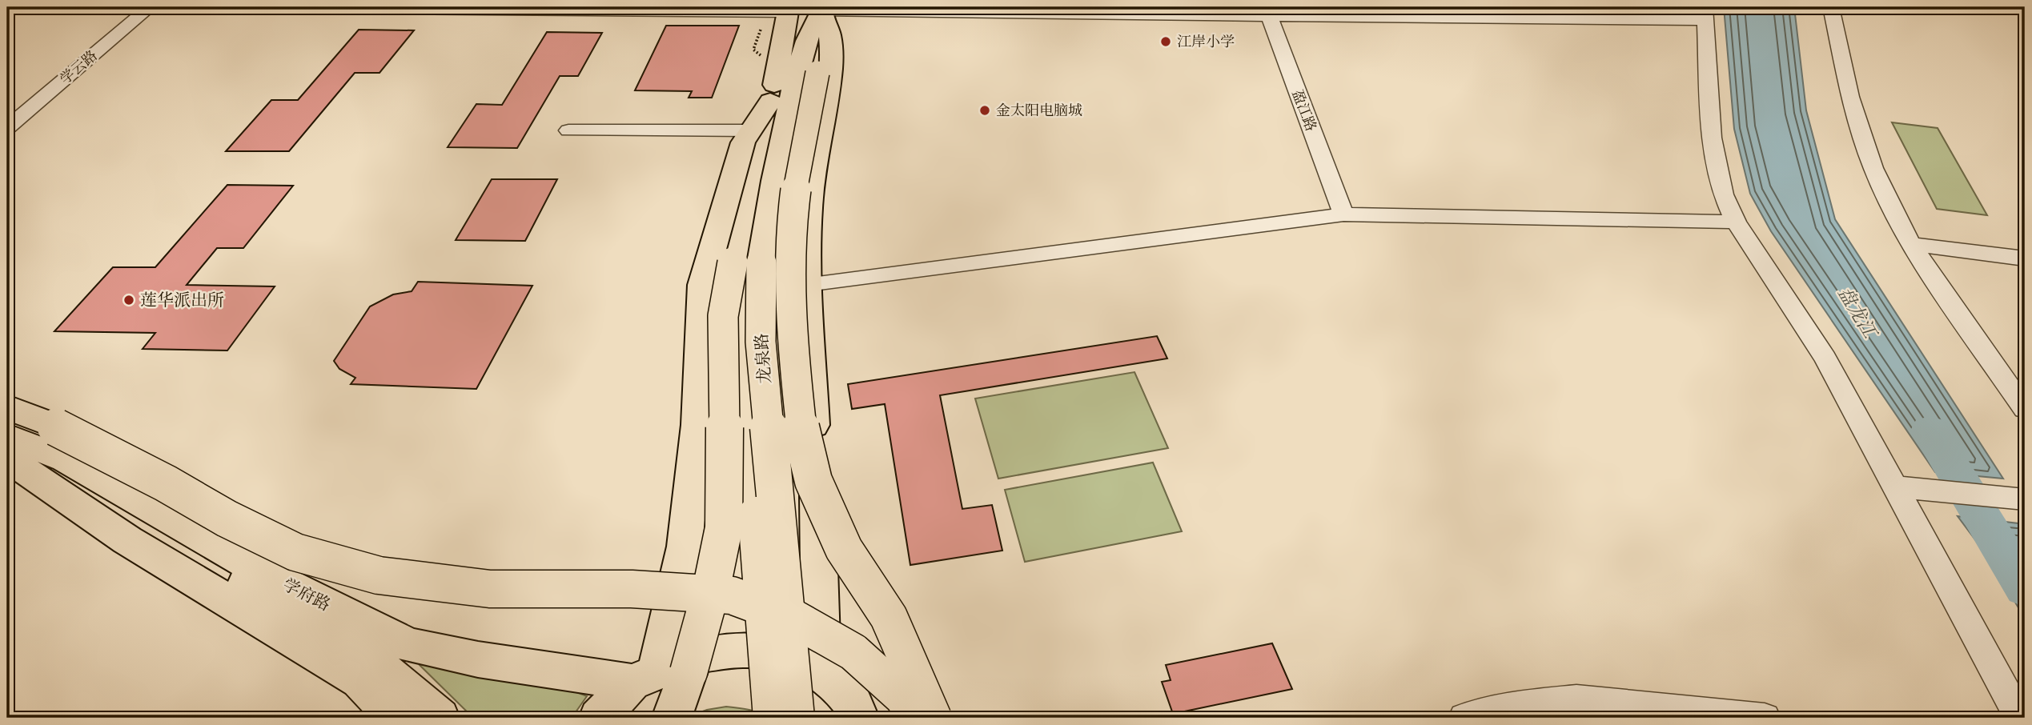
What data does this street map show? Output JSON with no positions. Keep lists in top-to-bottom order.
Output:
{
  "streets": {
    "main road": ["龙泉路", "学府路"],
    "street": ["学云路", "盈江路"]
  },
  "water": ["盘龙江"],
  "places": ["江岸小学", "金太阳电脑城", "莲华派出所"]
}
